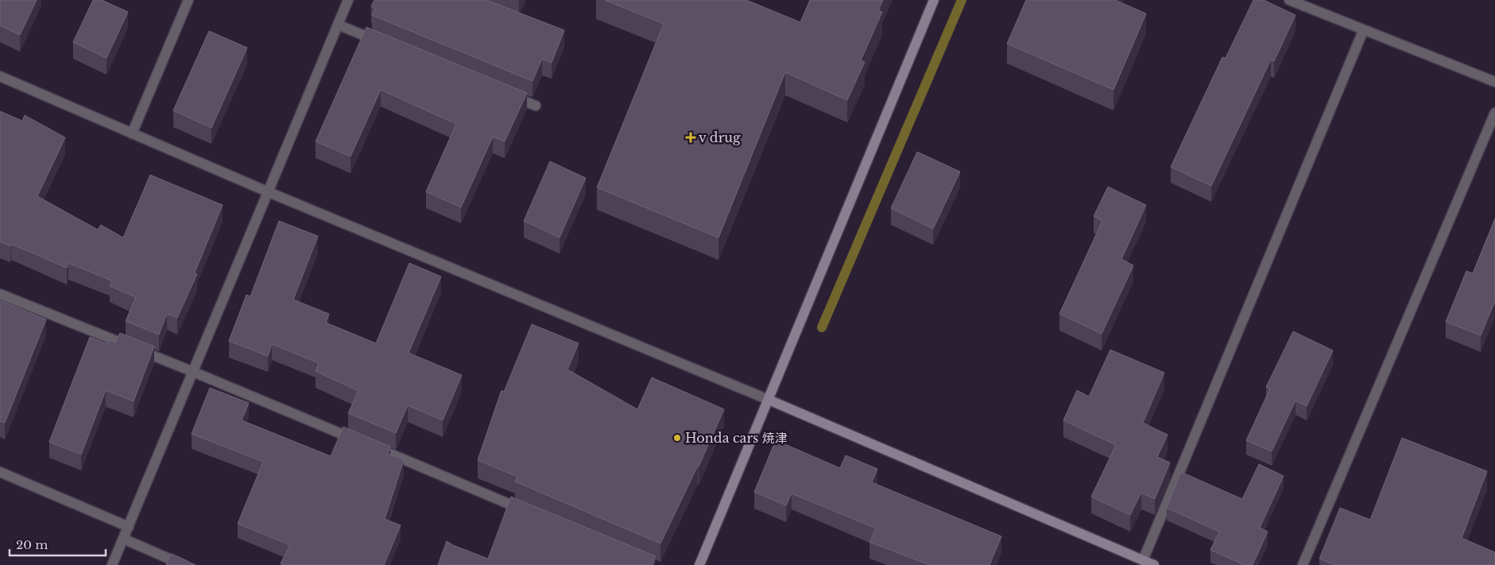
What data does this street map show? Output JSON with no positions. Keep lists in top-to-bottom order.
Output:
{
  "places": {
    "health": ["v drug"],
    "other": ["Honda cars 焼津"]
  },
  "scale_bar": "20 m"
}
